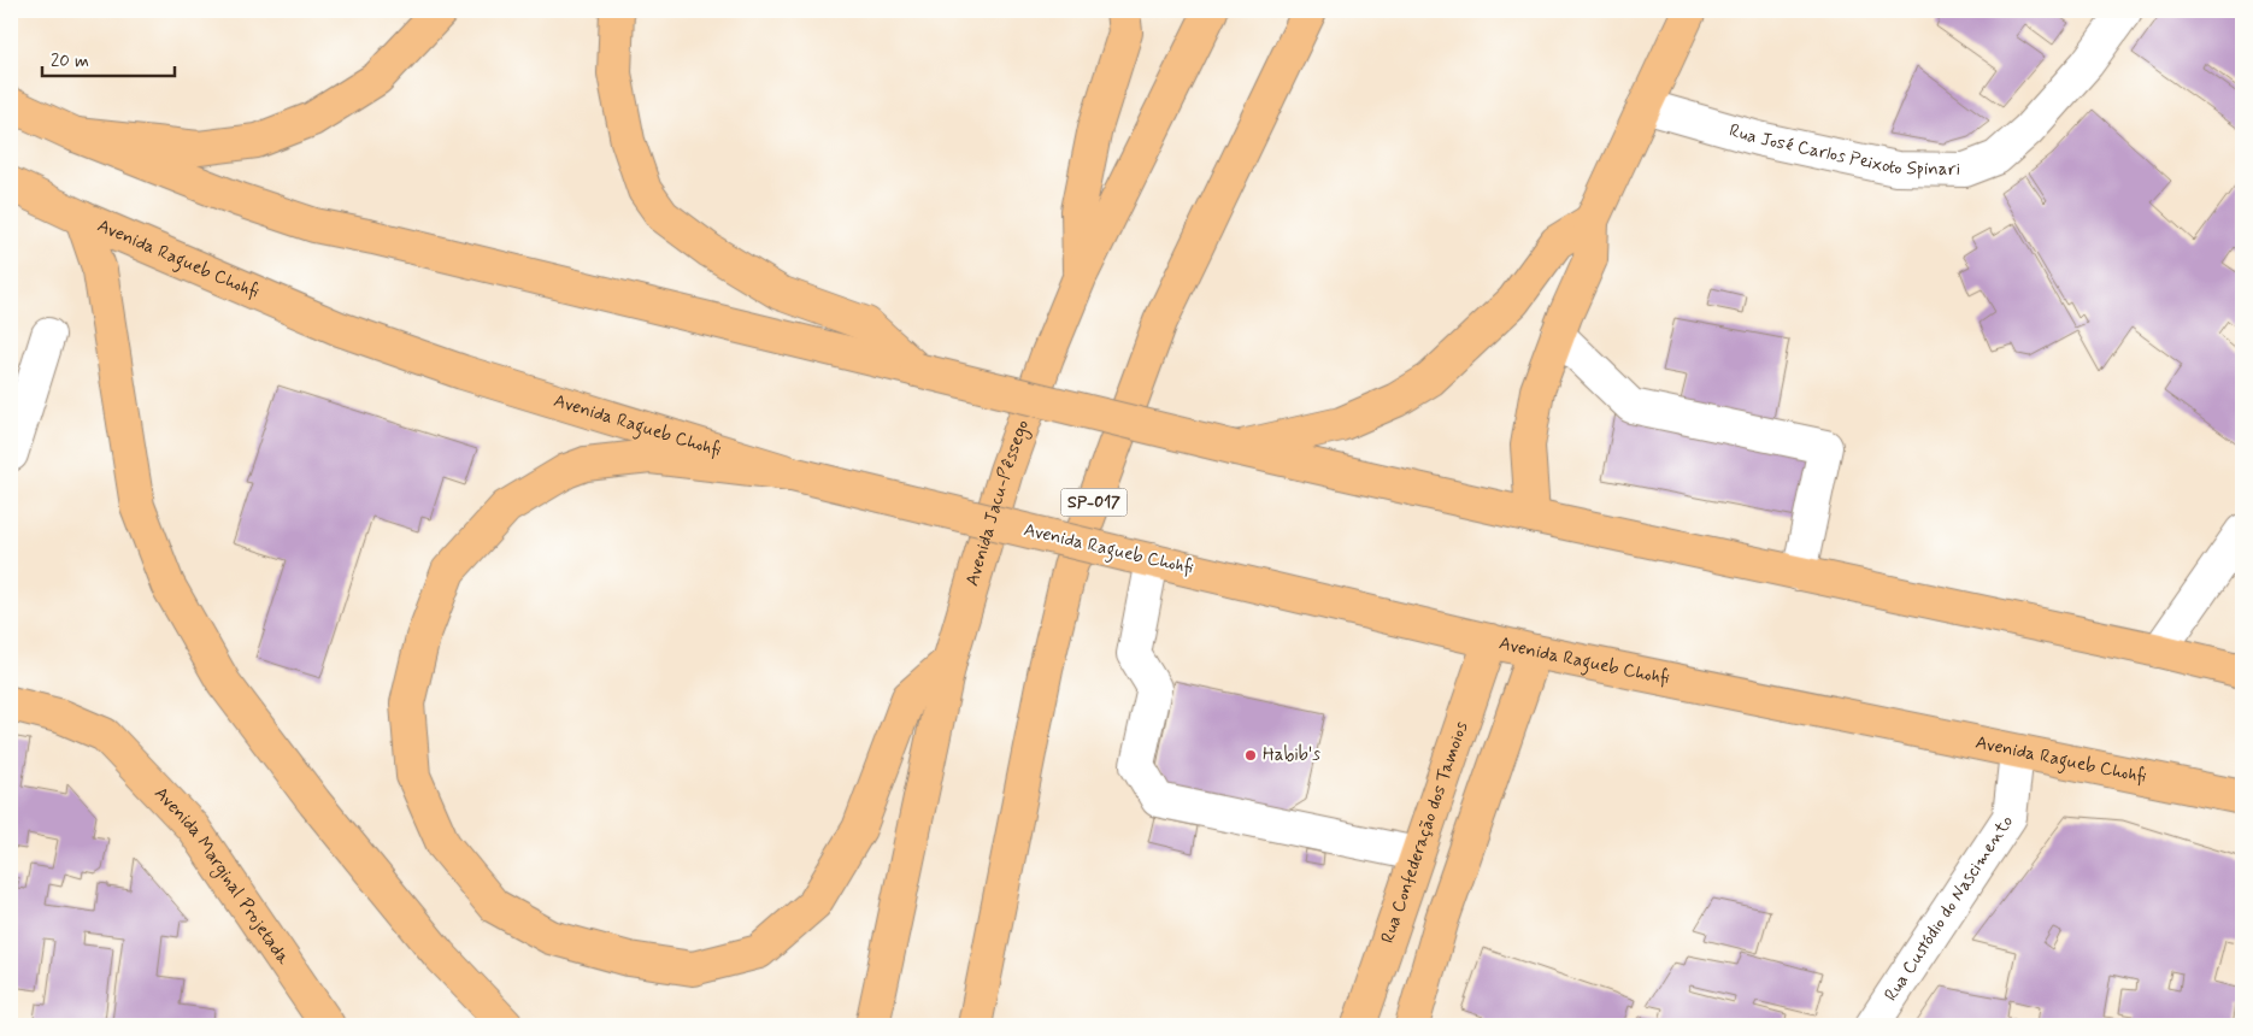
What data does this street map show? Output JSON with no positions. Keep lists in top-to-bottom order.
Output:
{
  "streets": {
    "main road": [
      "Avenida Ragueb Chohfi",
      "SP-017",
      "Avenida Jacu-Pêssego",
      "Rua Confederação dos Tamoios",
      "Avenida Marginal Projetada"
    ],
    "street": ["Rua José Carlos Peixoto Spinari", "Rua Custódio do Nascimento"]
  },
  "crossings": [
    ["Avenida Ragueb Chohfi", "Rua Confederação dos Tamoios"],
    ["Avenida Ragueb Chohfi", "Rua Custódio do Nascimento"]
  ],
  "places": ["Habib's"],
  "scale_bar": "20 m"
}
